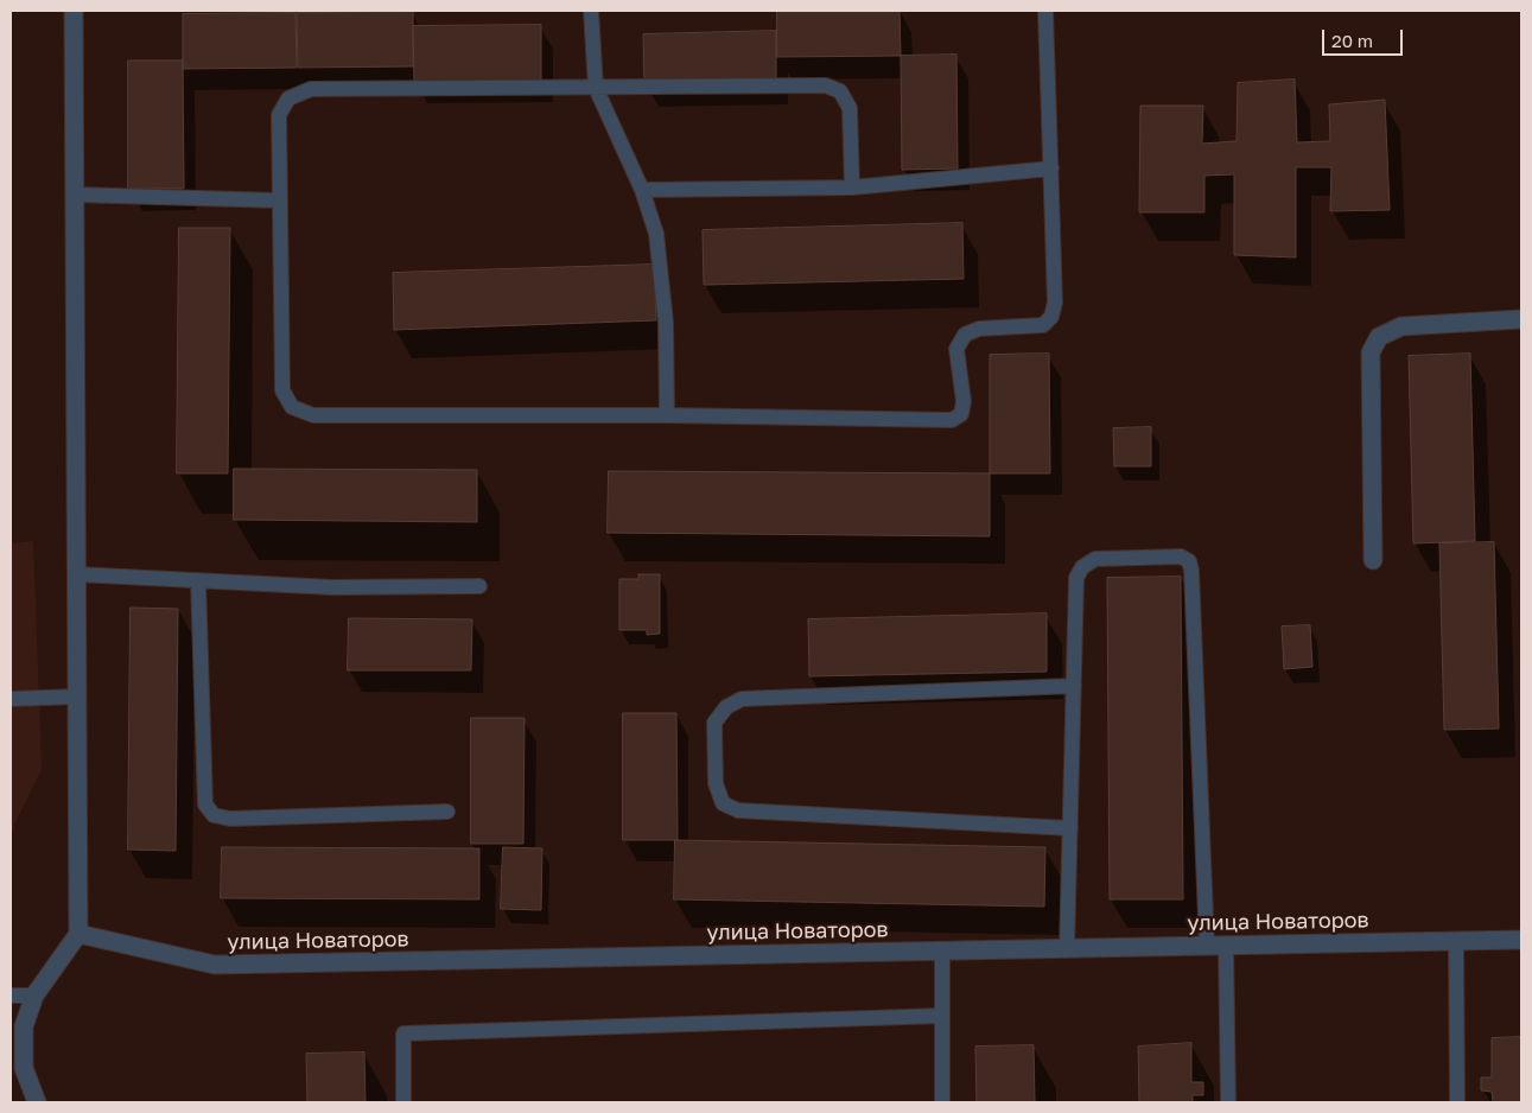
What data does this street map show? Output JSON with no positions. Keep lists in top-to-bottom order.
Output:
{
  "streets": {
    "street": ["улица Новаторов"]
  },
  "scale_bar": "20 m"
}
